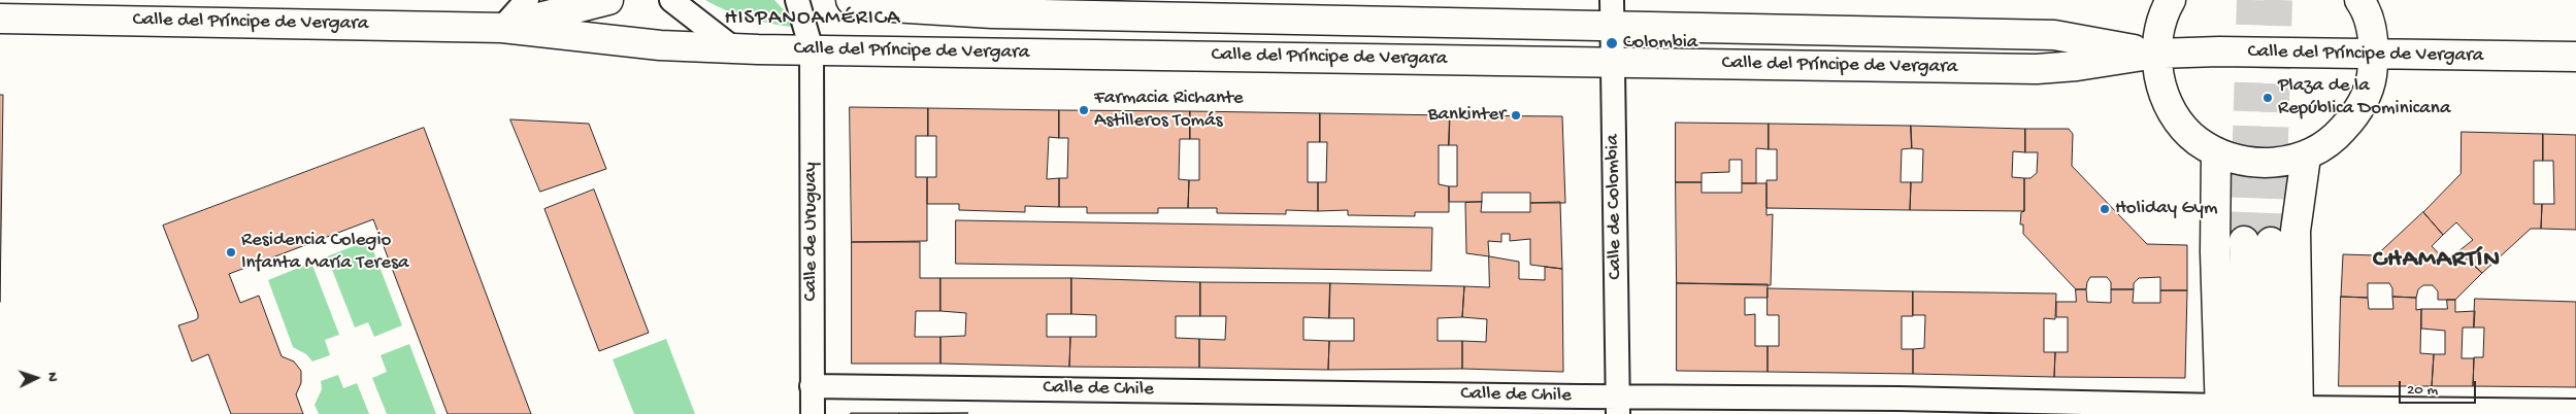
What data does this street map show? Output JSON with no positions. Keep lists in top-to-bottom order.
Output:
{
  "streets": {
    "main road": ["Calle del Príncipe de Vergara"],
    "street": ["Calle de Colombia", "Calle de Uruguay", "Calle de Chile"]
  },
  "crossings": [
    ["Calle del Príncipe de Vergara", "Calle de Colombia"],
    ["Calle del Príncipe de Vergara", "Calle de Uruguay"],
    ["Calle de Colombia", "Calle de Chile"],
    ["Calle de Uruguay", "Calle de Chile"]
  ],
  "districts": ["HISPANOAMÉRICA", "CHAMARTÍN"],
  "places": [
    "Colombia",
    "Plaza de la República Dominicana",
    "Farmacia Richante Astilleros Tomás",
    "Bankinter",
    "Holiday Gym",
    "Residencia Colegio Infanta María Teresa"
  ],
  "scale_bar": "20 m",
  "north": "right"
}
